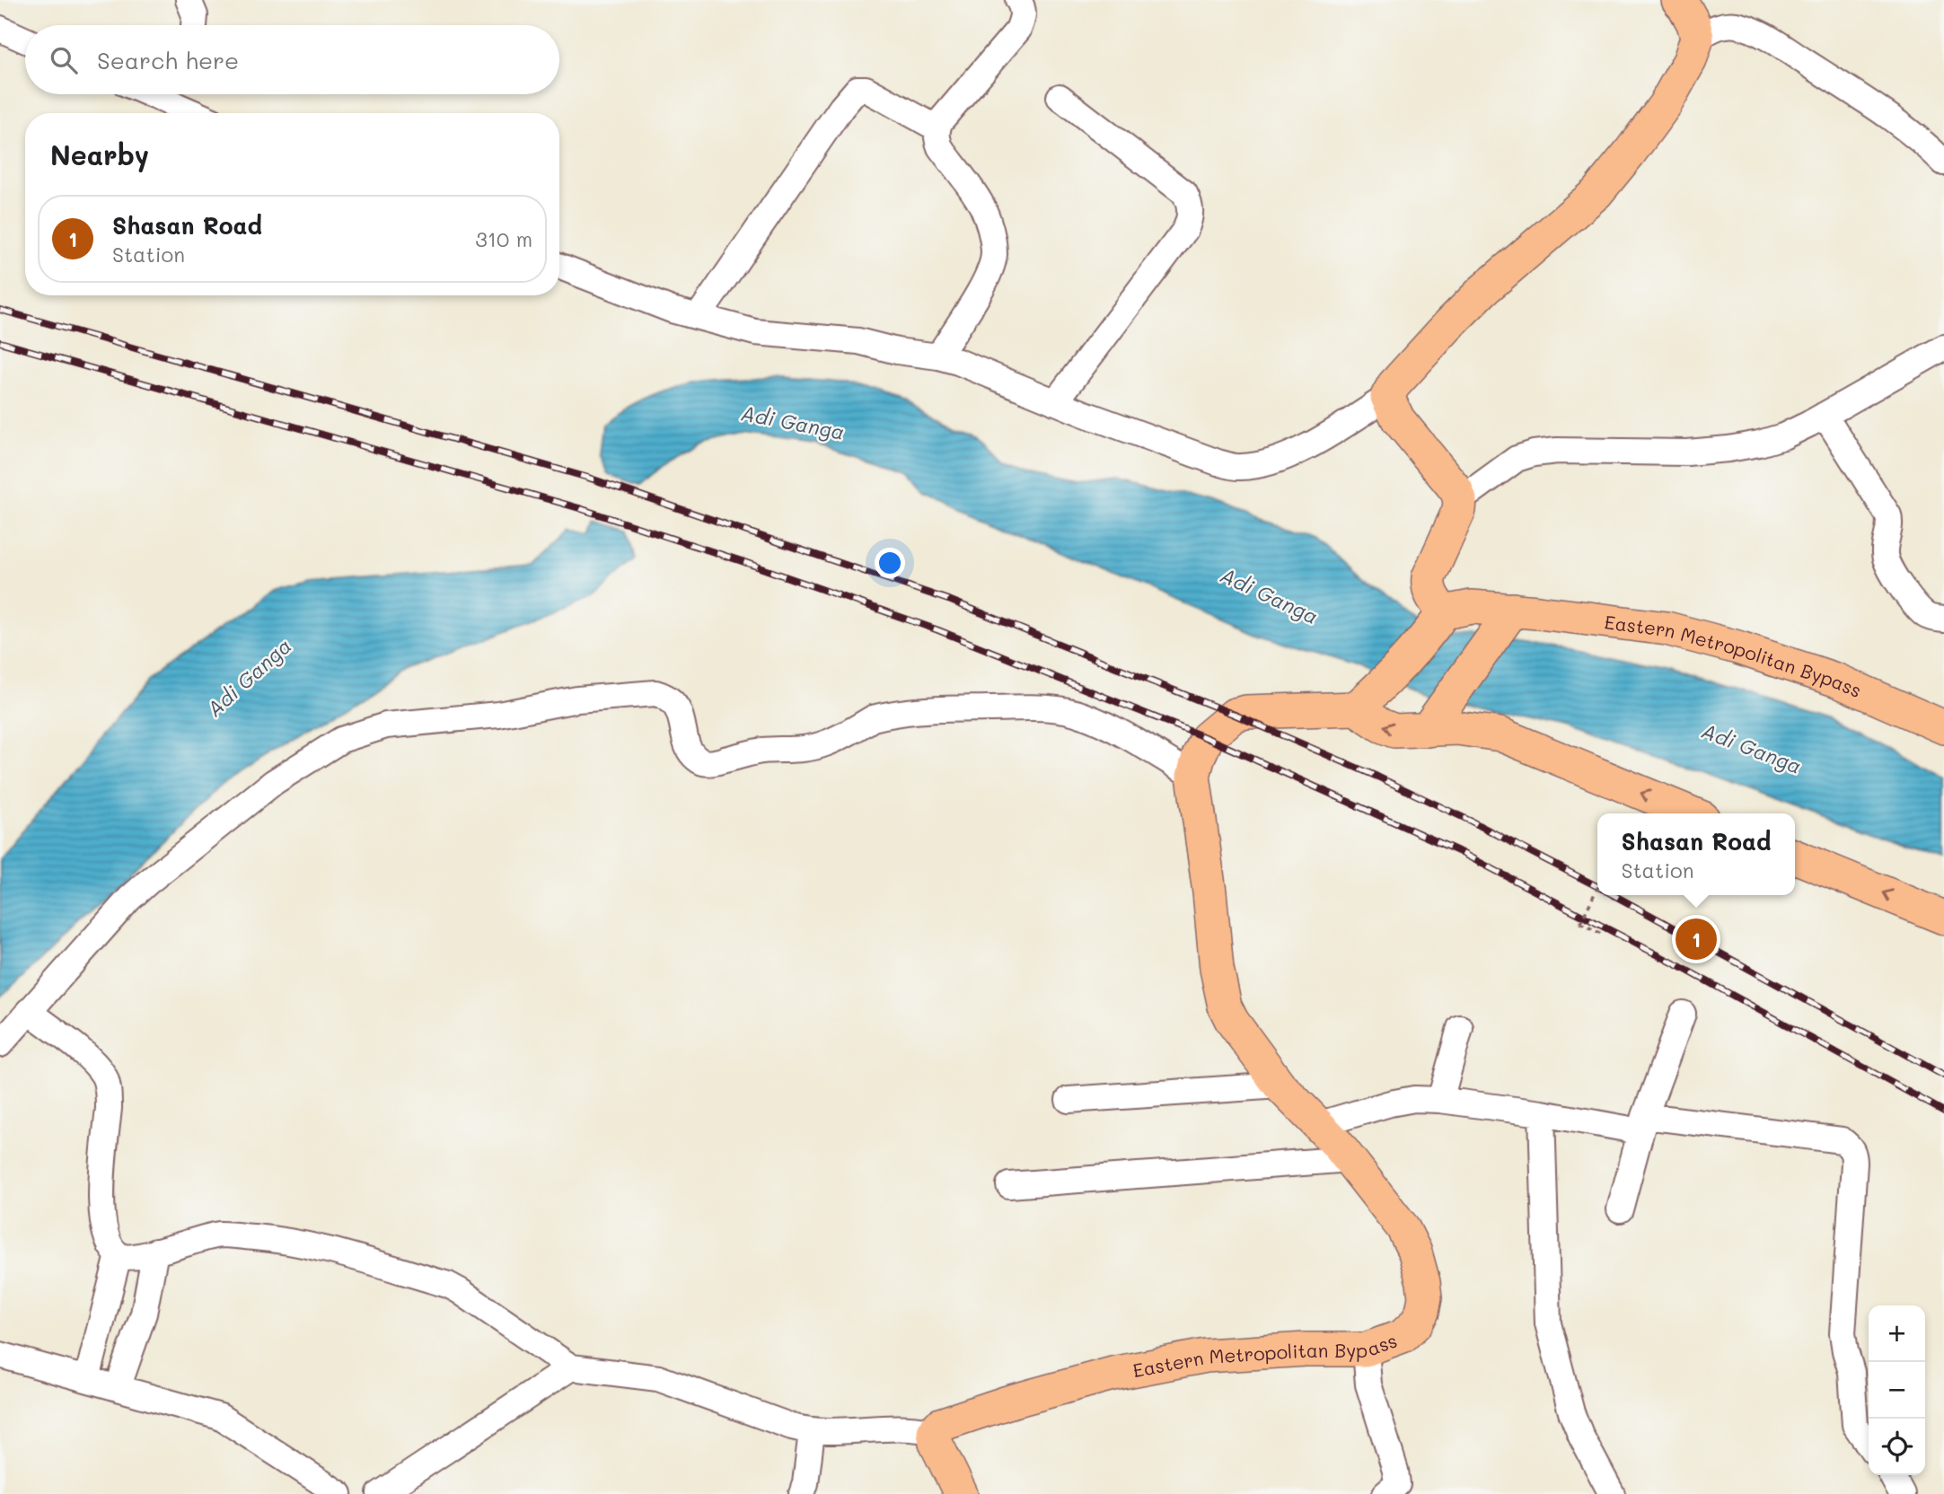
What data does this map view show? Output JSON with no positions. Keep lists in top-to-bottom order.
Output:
{
  "streets": {
    "main road": ["Eastern Metropolitan Bypass"]
  },
  "water": ["Adi Ganga"],
  "page": {
    "search": "Search here",
    "heading": "Nearby",
    "list": [
      {
        "mark": "1",
        "name": "Shasan Road",
        "note": "Station",
        "value": "310 m"
      }
    ],
    "popup": ["Shasan Road", "Station"],
    "pins": "1",
    "map_buttons": ["+", "−"]
  }
}
